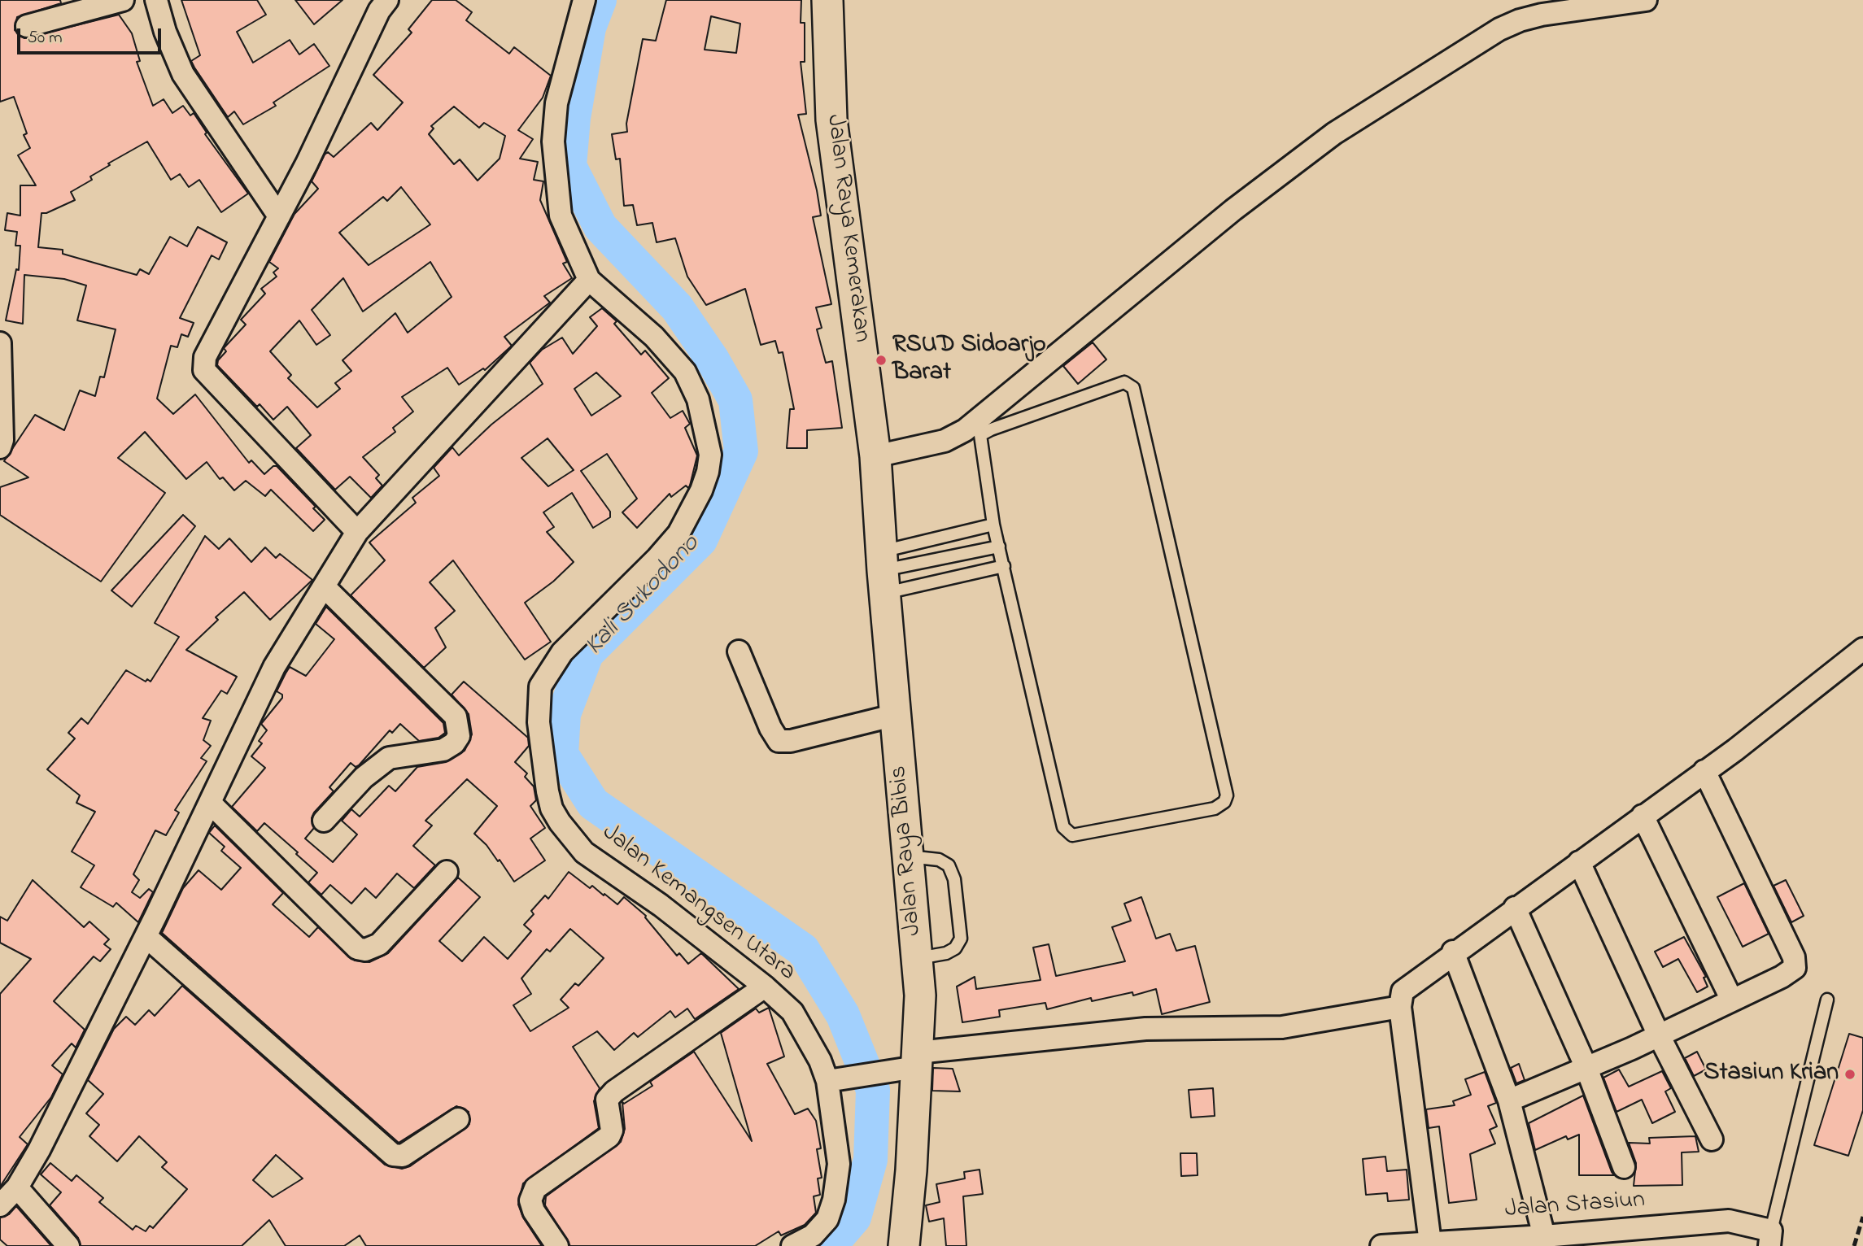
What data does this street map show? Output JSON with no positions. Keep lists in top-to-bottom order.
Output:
{
  "streets": {
    "main road": ["Jalan Raya Kemerakan", "Jalan Raya Bibis"],
    "street": ["Jalan Kemangsen Utara", "Jalan Stasiun"]
  },
  "crossings": [
    ["Jalan Raya Kemerakan", "Jalan Raya Bibis"]
  ],
  "water": ["Kali Sukodono"],
  "places": ["RSUD Sidoarjo Barat", "Stasiun Krian"],
  "scale_bar": "50 m"
}
